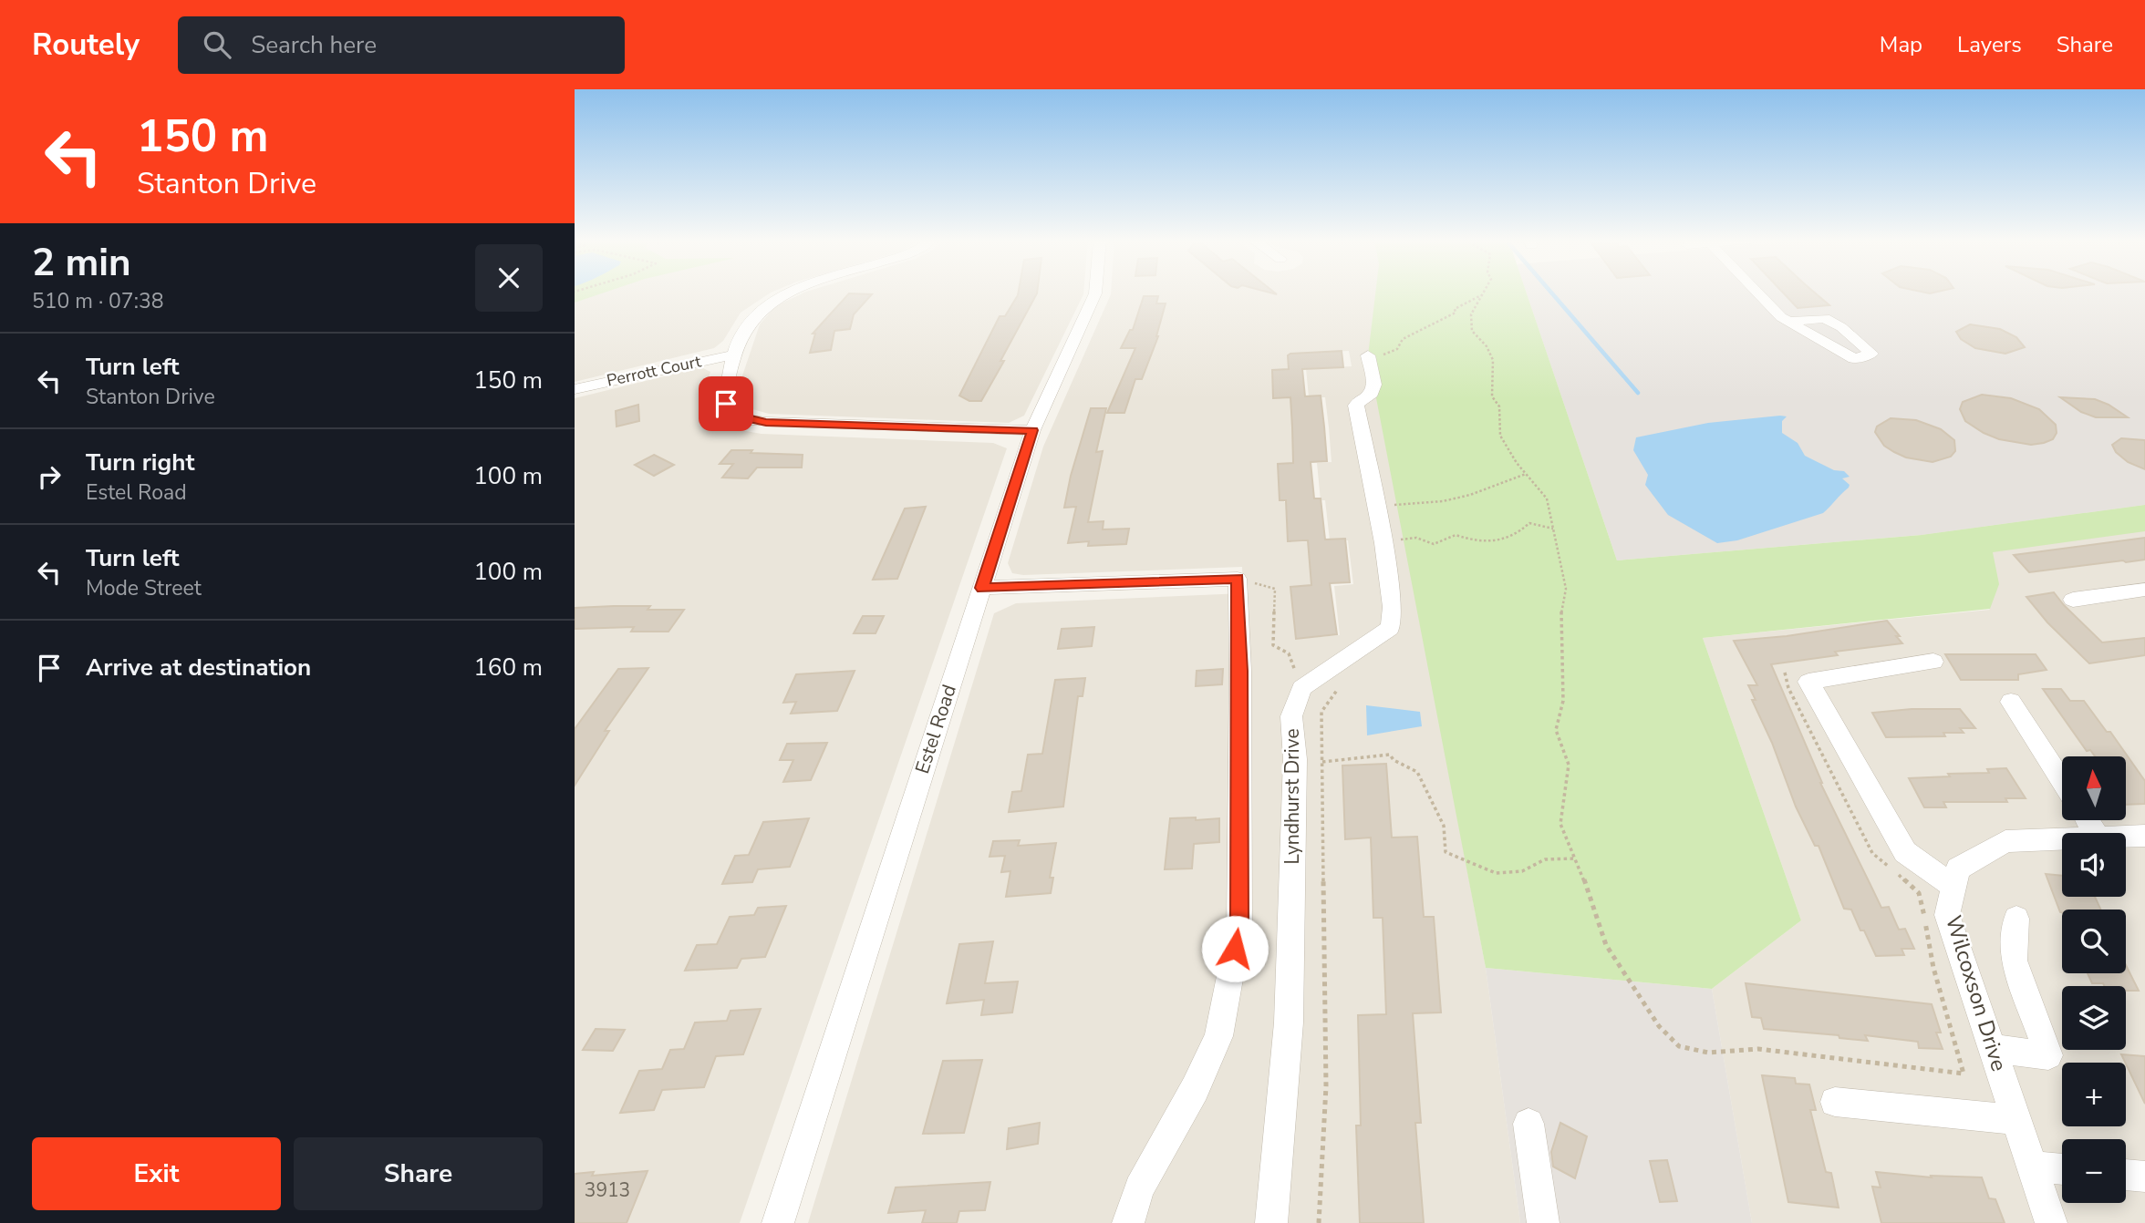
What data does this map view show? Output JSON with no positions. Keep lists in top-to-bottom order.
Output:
{
  "streets": {
    "street": [
      "Perrott Court",
      "Estel Road",
      "Lyndhurst Drive",
      "Wilcoxson Drive"
    ]
  },
  "house_numbers": ["3913"],
  "north": "top",
  "page": {
    "header": "Routely",
    "search": "Search here",
    "nav": ["Map", "Layers", "Share"],
    "turn": ["150 m", "Stanton Drive"],
    "heading": ["2 min", "510 m · 07:38"],
    "list": [
      {
        "name": "Turn left",
        "note": "Stanton Drive",
        "value": "150 m"
      },
      {
        "name": "Turn right",
        "note": "Estel Road",
        "value": "100 m"
      },
      {
        "name": "Turn left",
        "note": "Mode Street",
        "value": "100 m"
      },
      {
        "name": "Arrive at destination",
        "value": "160 m"
      }
    ],
    "map_buttons": ["+", "−"],
    "buttons": ["Exit", "Share"]
  }
}
